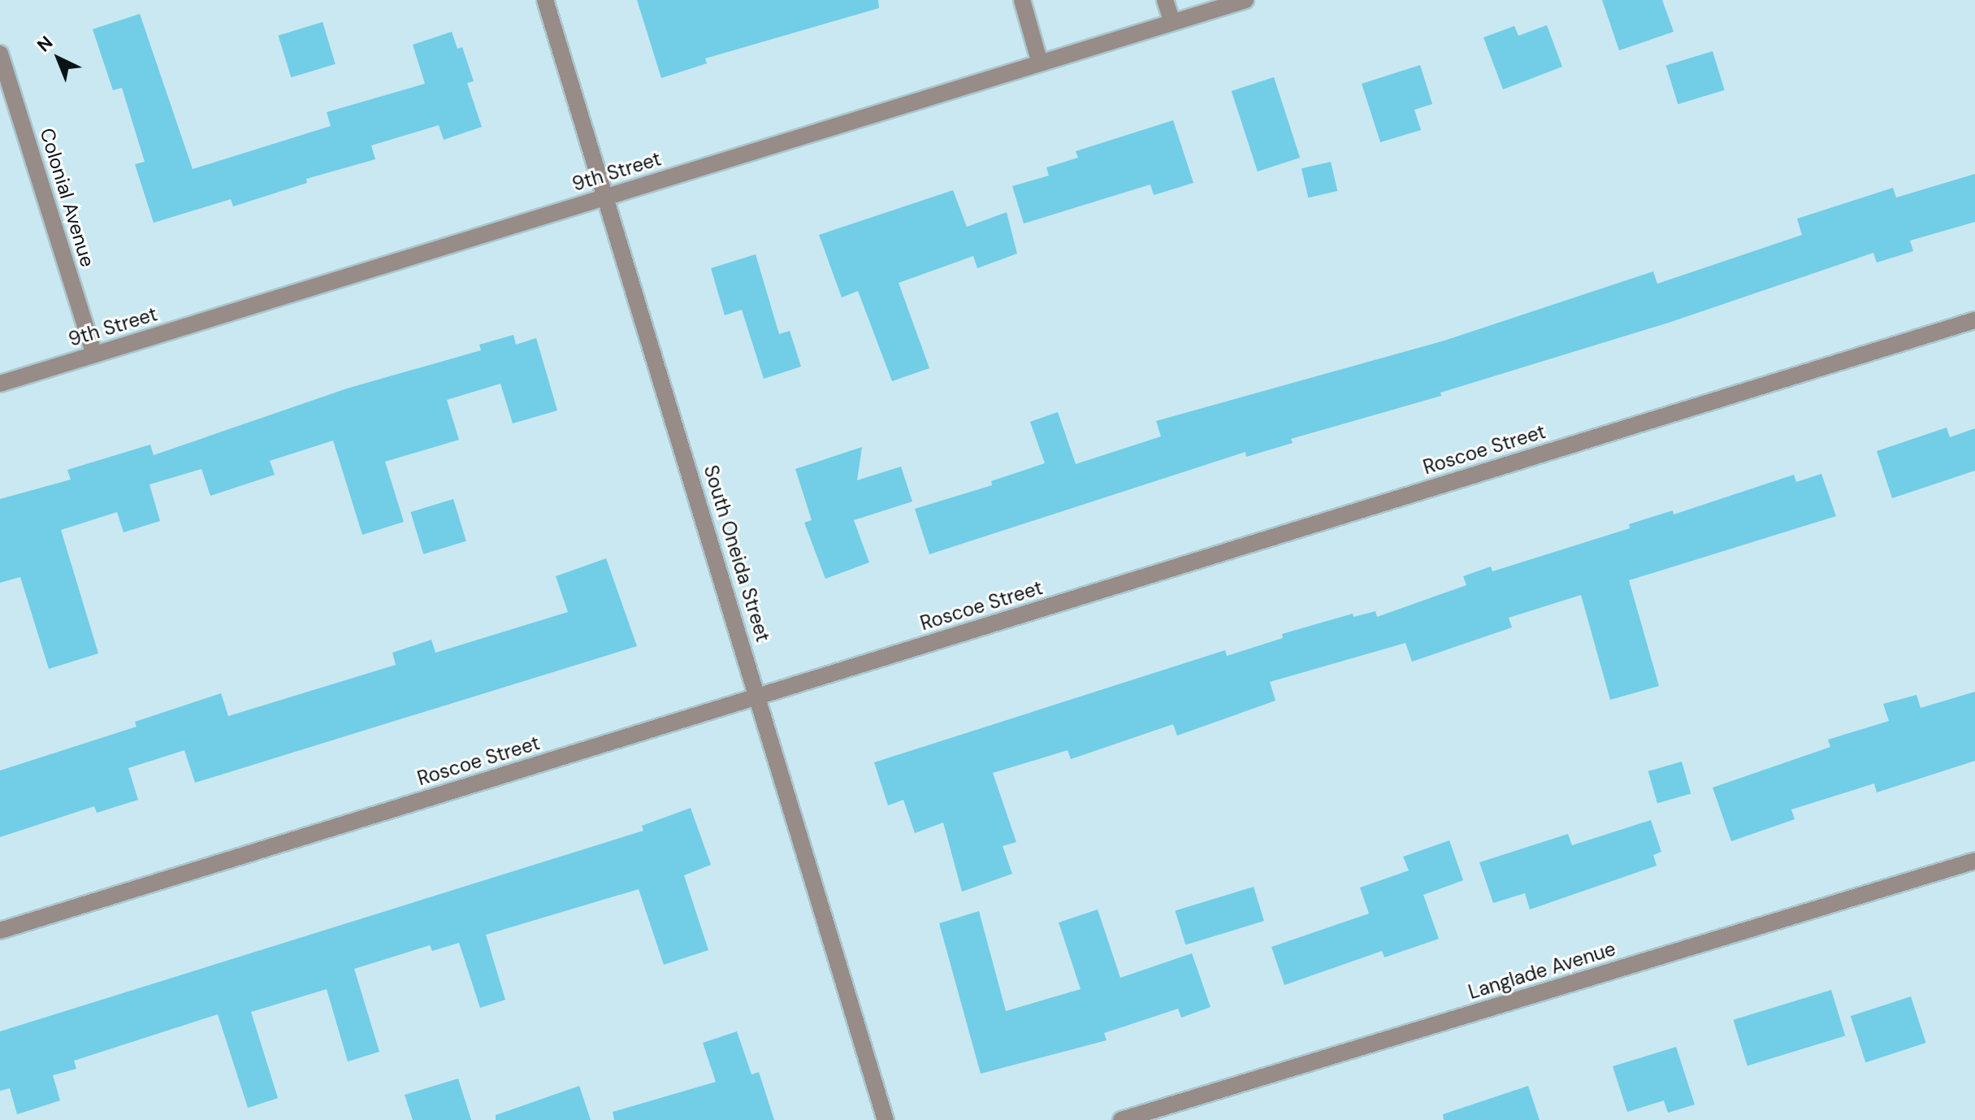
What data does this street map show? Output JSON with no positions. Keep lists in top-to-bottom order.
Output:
{
  "streets": {
    "street": [
      "9th Street",
      "Colonial Avenue",
      "Roscoe Street",
      "South Oneida Street",
      "Langlade Avenue"
    ]
  },
  "crossings": [
    ["9th Street", "Colonial Avenue"],
    ["9th Street", "South Oneida Street"],
    ["Roscoe Street", "South Oneida Street"]
  ],
  "north": "top left"
}
